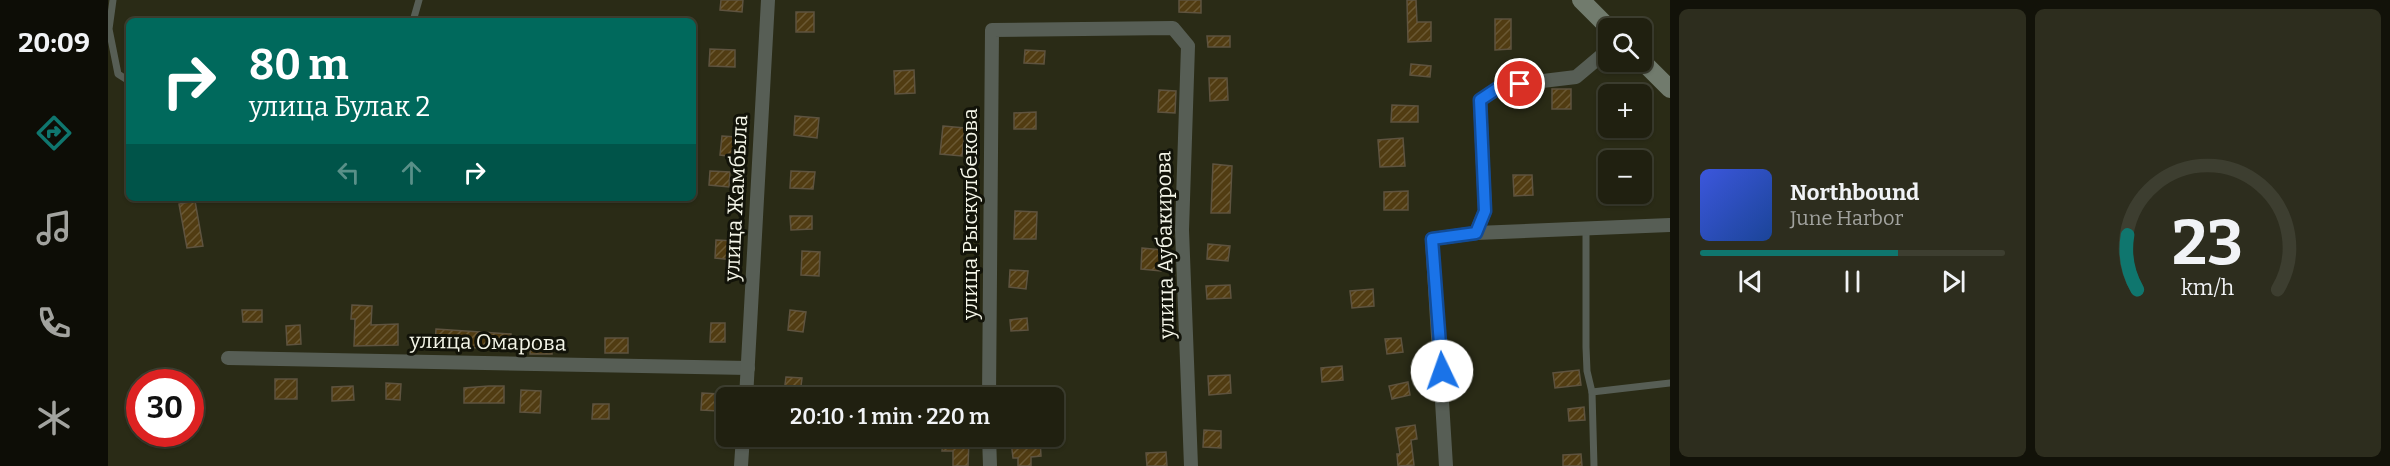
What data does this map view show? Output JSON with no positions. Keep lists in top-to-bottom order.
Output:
{
  "streets": {
    "street": [
      "улица Жамбыла",
      "улица Рыскулбекова",
      "улица Аубакирова",
      "улица Омарова"
    ]
  },
  "crossings": [
    ["улица Жамбыла", "улица Омарова"],
    ["улица Рыскулбекова", "улица Аубакирова"]
  ],
  "page": {
    "tabs": "20:09",
    "map_buttons": ["+", "−"],
    "turn": ["80 m", "улица Булак 2"],
    "song": ["Northbound", "June Harbor"],
    "limit": "30",
    "trip": "20:10 · 1 min · 220 m",
    "gauge": ["23", "km/h"]
  }
}
